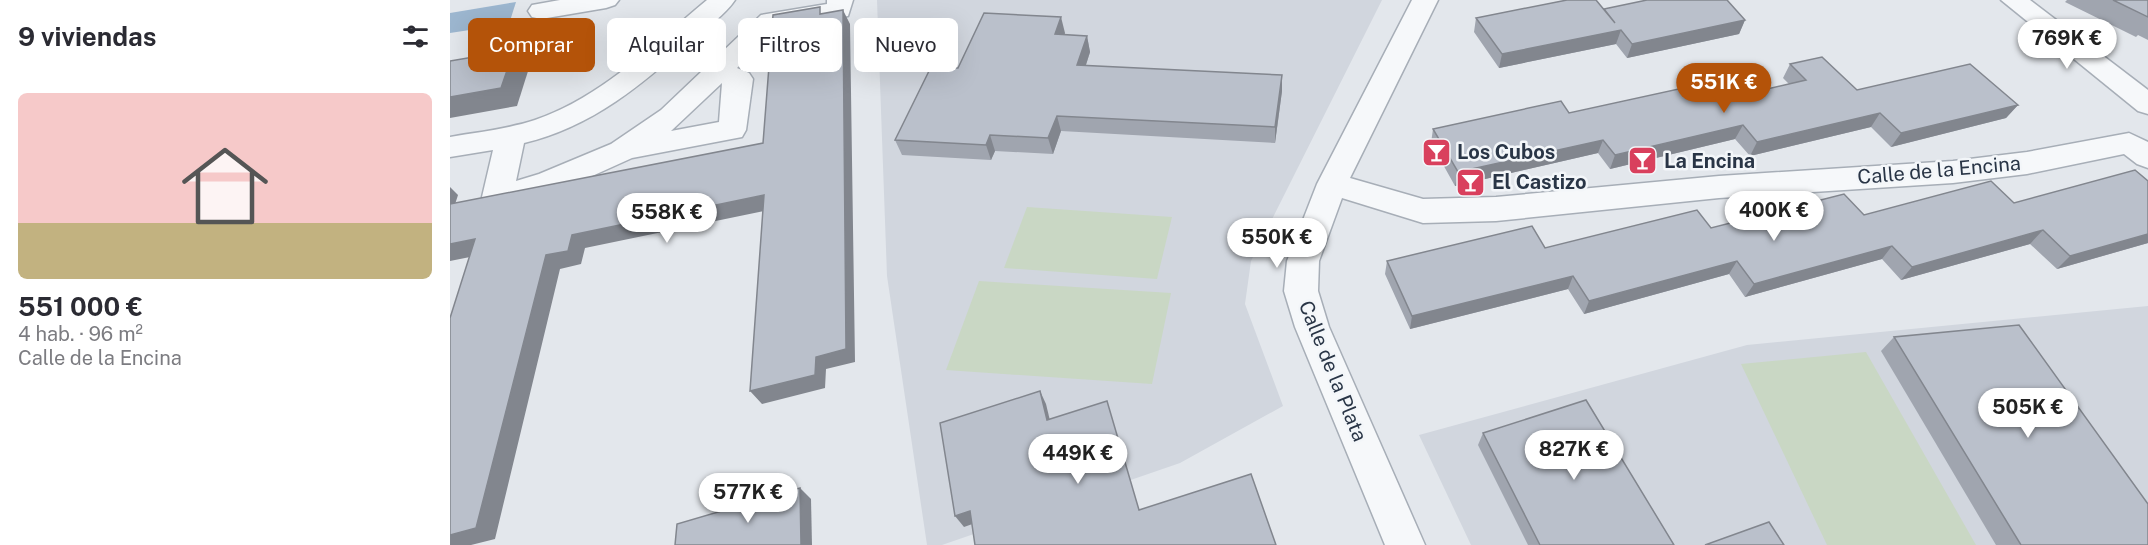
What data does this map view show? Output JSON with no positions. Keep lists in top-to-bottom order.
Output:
{
  "streets": {
    "street": ["Calle de la Encina", "Calle de la Plata"]
  },
  "crossings": [
    ["Calle de la Encina", "Calle de la Plata"]
  ],
  "places": {
    "bar": ["Los Cubos", "La Encina", "El Castizo"]
  },
  "page": {
    "heading": "9 viviendas",
    "chip": [
      "Comprar",
      "Alquilar",
      "Filtros",
      "Nuevo"
    ],
    "price": [
      "769K €",
      "551K €",
      "400K €",
      "558K €",
      "550K €",
      "505K €",
      "827K €",
      "449K €",
      "577K €"
    ],
    "list": [
      {
        "name": "551 000 €",
        "note": "4 hab. · 96 m² · Calle de la Encina"
      }
    ]
  }
}
